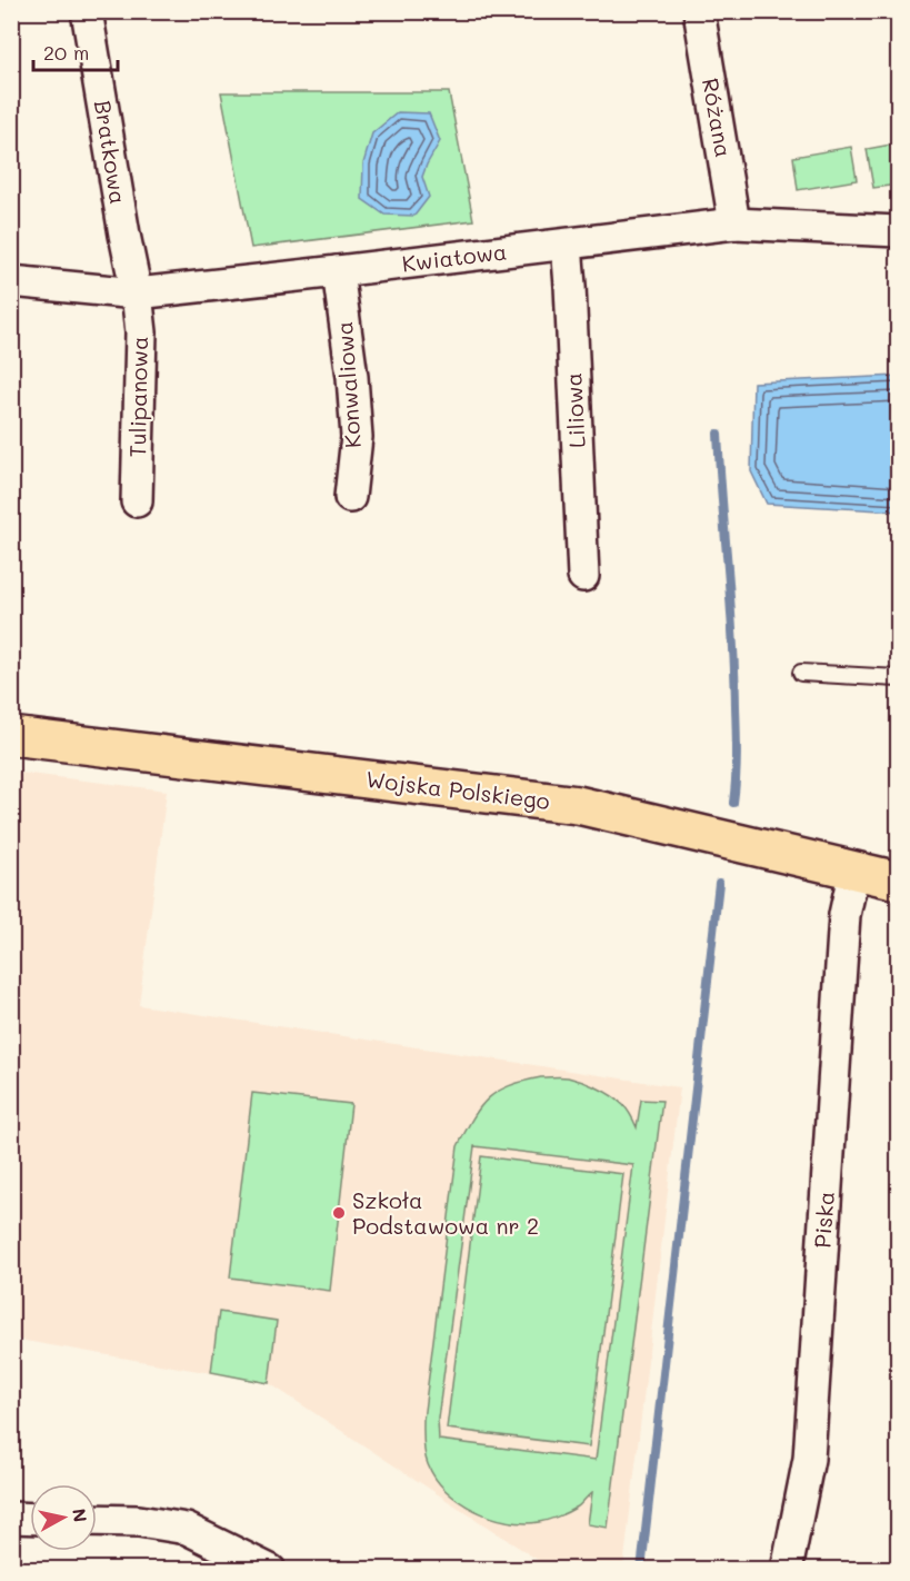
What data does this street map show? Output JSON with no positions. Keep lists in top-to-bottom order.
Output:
{
  "streets": {
    "main road": ["Wojska Polskiego"],
    "street": [
      "Różana",
      "Bratkowa",
      "Kwiatowa",
      "Konwaliowa",
      "Tulipanowa",
      "Liliowa",
      "Piska"
    ]
  },
  "crossings": [
    ["Różana", "Kwiatowa"],
    ["Bratkowa", "Kwiatowa"],
    ["Bratkowa", "Tulipanowa"],
    ["Kwiatowa", "Konwaliowa"],
    ["Kwiatowa", "Tulipanowa"],
    ["Kwiatowa", "Liliowa"],
    ["Wojska Polskiego", "Piska"]
  ],
  "places": ["Szkoła Podstawowa nr 2"],
  "scale_bar": "20 m",
  "north": "right"
}
